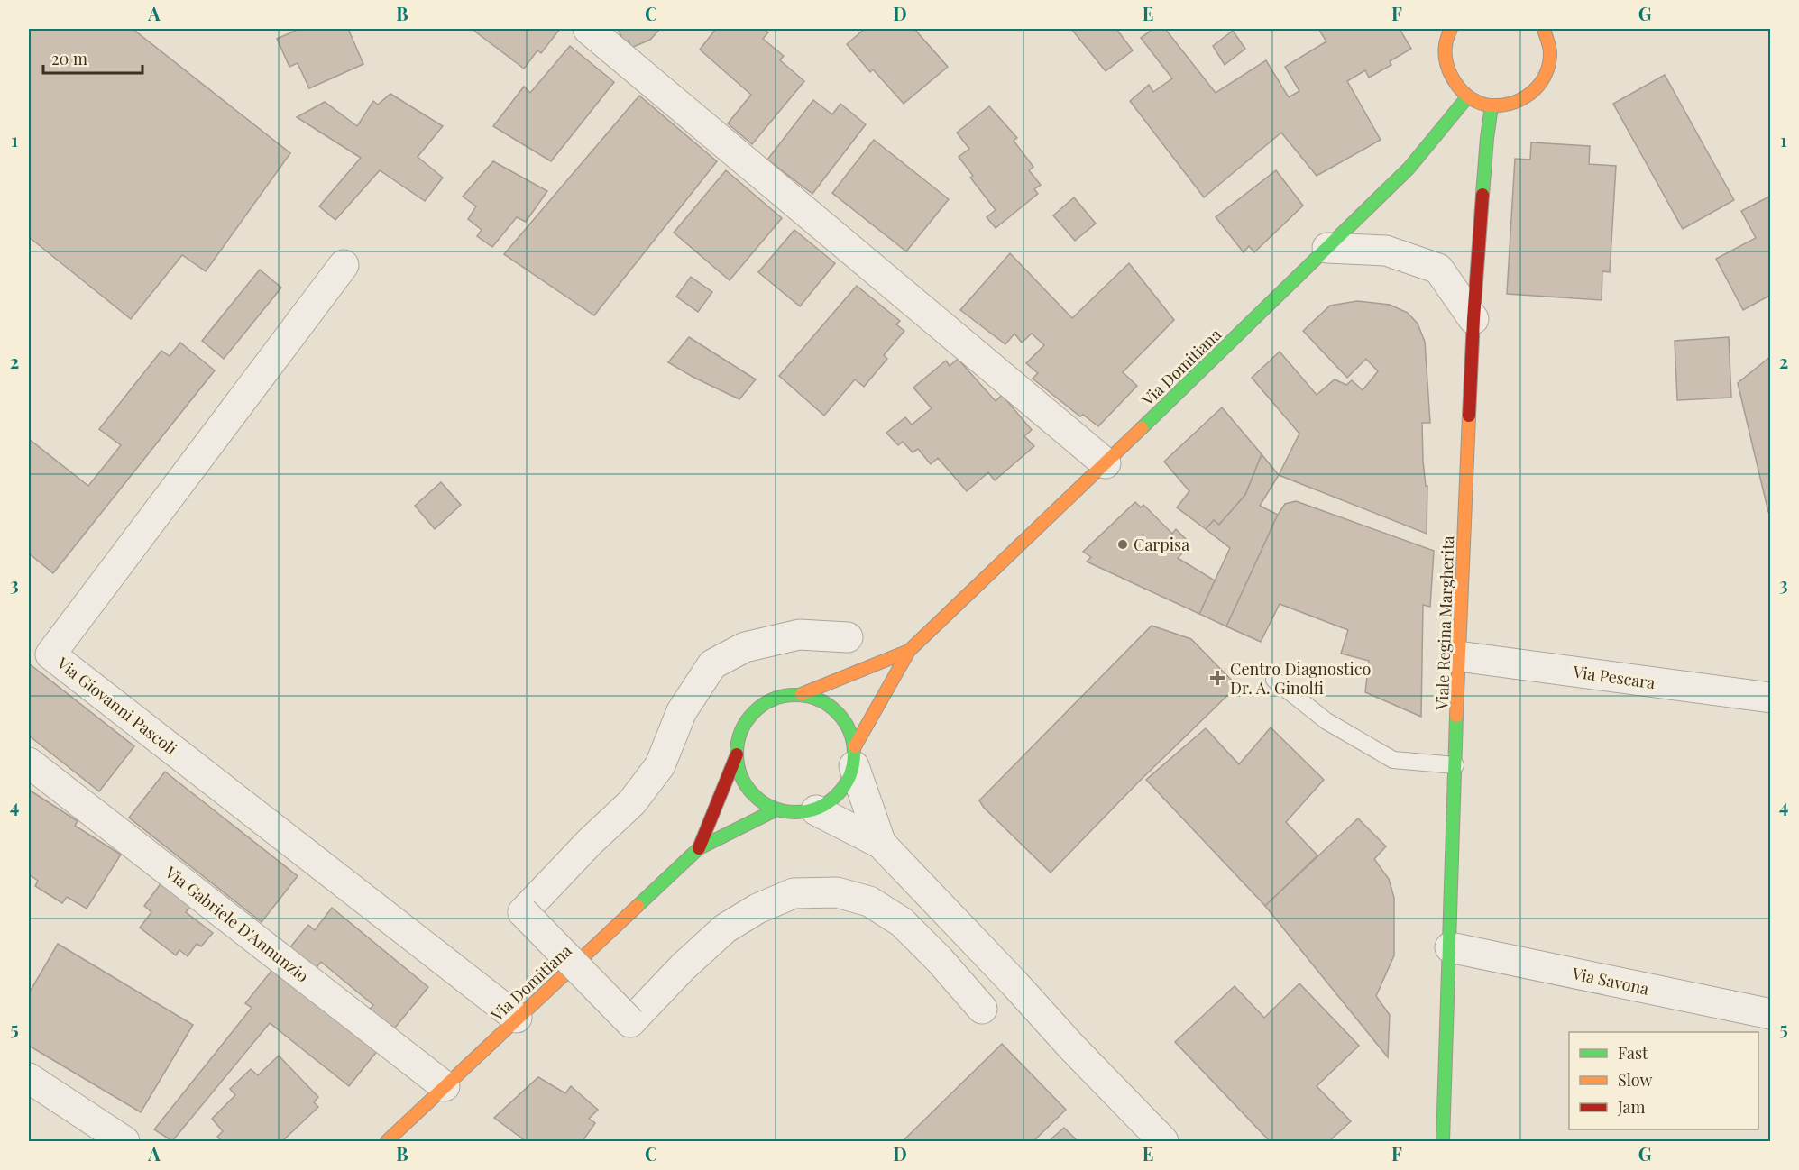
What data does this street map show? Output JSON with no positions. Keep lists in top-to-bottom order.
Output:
{
  "streets": {
    "main road": ["Via Domitiana", "Viale Regina Margherita"],
    "street": [
      "Via Pescara",
      "Via Giovanni Pascoli",
      "Via Gabriele D'Annunzio",
      "Via Savona"
    ]
  },
  "crossings": [
    ["Via Domitiana", "Via Giovanni Pascoli"],
    ["Via Domitiana", "Via Gabriele D'Annunzio"],
    ["Viale Regina Margherita", "Via Pescara"],
    ["Viale Regina Margherita", "Via Savona"]
  ],
  "places": {
    "other": ["Carpisa"],
    "health": ["Centro Diagnostico Dr. A. Ginolfi"]
  },
  "legend": ["Fast", "Slow", "Jam"],
  "scale_bar": "20 m",
  "grid": {
    "columns": [
      "A",
      "B",
      "C",
      "D",
      "E",
      "F",
      "G"
    ],
    "rows": [
      "1",
      "2",
      "3",
      "4",
      "5"
    ]
  }
}
